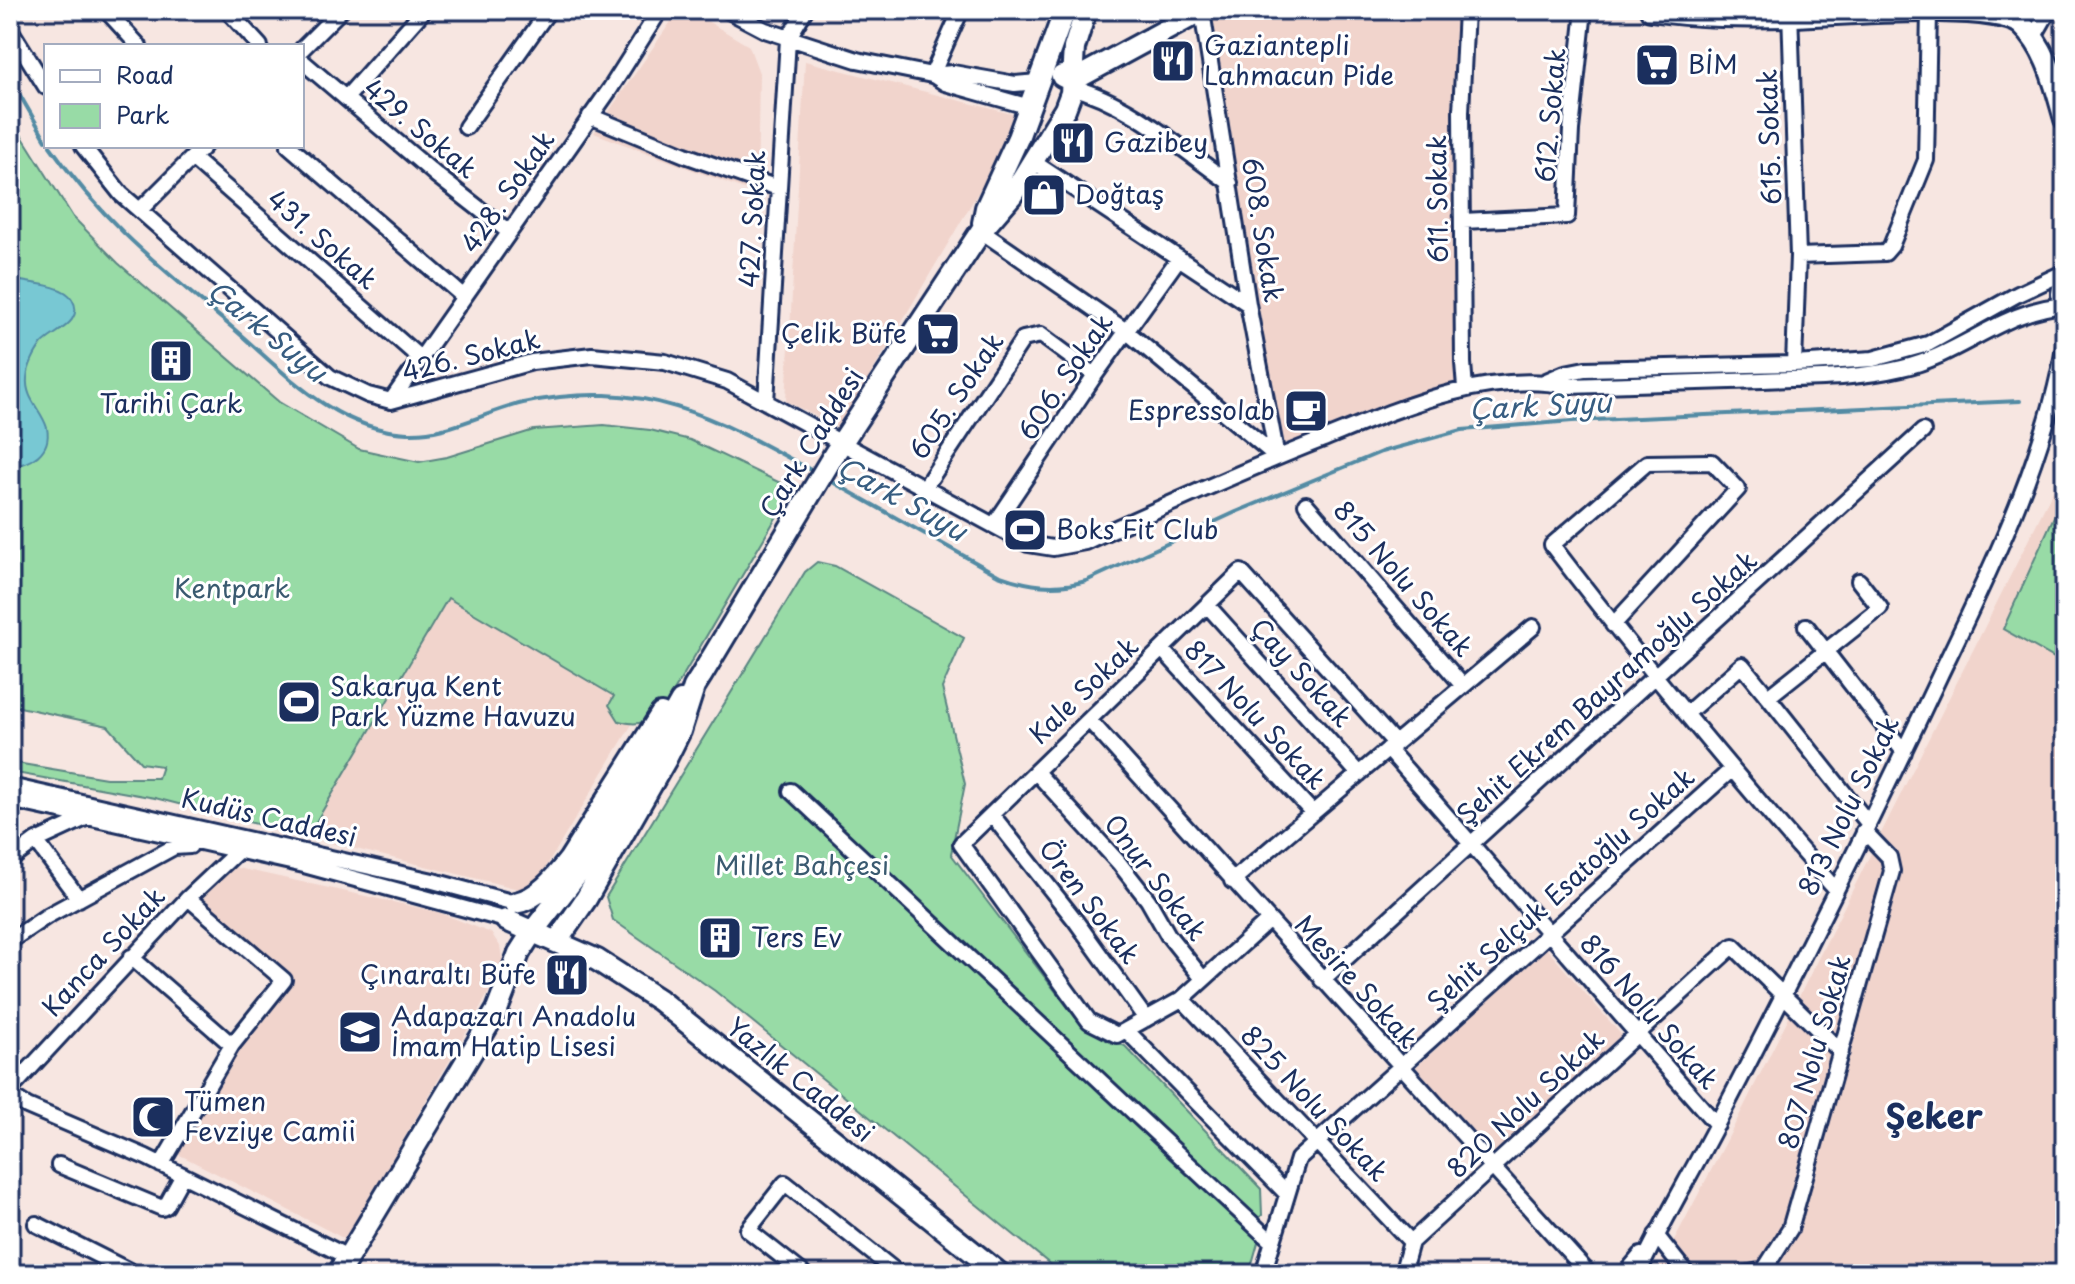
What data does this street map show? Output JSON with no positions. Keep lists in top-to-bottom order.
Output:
{
  "streets": {
    "main road": ["Çark Caddesi", "Yazlık Caddesi"],
    "street": [
      "612. Sokak",
      "429. Sokak",
      "615. Sokak",
      "428. Sokak",
      "611. Sokak",
      "427. Sokak",
      "608. Sokak",
      "431. Sokak",
      "426. Sokak",
      "606. Sokak",
      "605. Sokak",
      "815 Nolu Sokak",
      "Çay Sokak",
      "Şehit Ekrem Bayramoğlu Sokak",
      "Kale Sokak",
      "817 Nolu Sokak",
      "813 Nolu Sokak",
      "Kudüs Caddesi",
      "Onur Sokak",
      "Şehit Selçuk Esatoğlu Sokak",
      "Ören Sokak",
      "Kanca Sokak",
      "Mesire Sokak",
      "816 Nolu Sokak",
      "807 Nolu Sokak",
      "825 Nolu Sokak",
      "820 Nolu Sokak"
    ]
  },
  "crossings": [
    ["612. Sokak", "611. Sokak"],
    ["429. Sokak", "428. Sokak"],
    ["428. Sokak", "431. Sokak"],
    ["428. Sokak", "426. Sokak"],
    ["611. Sokak", "426. Sokak"],
    ["427. Sokak", "426. Sokak"],
    ["608. Sokak", "426. Sokak"],
    ["426. Sokak", "606. Sokak"],
    ["426. Sokak", "605. Sokak"],
    ["426. Sokak", "Çark Caddesi"],
    ["606. Sokak", "605. Sokak"],
    ["Çark Caddesi", "Yazlık Caddesi"],
    ["Çay Sokak", "Kale Sokak"],
    ["Şehit Ekrem Bayramoğlu Sokak", "Mesire Sokak"],
    ["Şehit Ekrem Bayramoğlu Sokak", "816 Nolu Sokak"],
    ["Kale Sokak", "817 Nolu Sokak"],
    ["Kale Sokak", "Onur Sokak"],
    ["Kale Sokak", "Ören Sokak"],
    ["Kale Sokak", "Mesire Sokak"],
    ["Kale Sokak", "816 Nolu Sokak"],
    ["813 Nolu Sokak", "816 Nolu Sokak"],
    ["813 Nolu Sokak", "807 Nolu Sokak"],
    ["813 Nolu Sokak", "820 Nolu Sokak"],
    ["Kudüs Caddesi", "Kanca Sokak"],
    ["Şehit Selçuk Esatoğlu Sokak", "Mesire Sokak"],
    ["Şehit Selçuk Esatoğlu Sokak", "816 Nolu Sokak"],
    ["Şehit Selçuk Esatoğlu Sokak", "825 Nolu Sokak"],
    ["Mesire Sokak", "820 Nolu Sokak"],
    ["816 Nolu Sokak", "820 Nolu Sokak"],
    ["825 Nolu Sokak", "820 Nolu Sokak"]
  ],
  "districts": ["Şeker"],
  "water": ["Çark Suyu"],
  "parks": ["Kentpark", "Millet Bahçesi"],
  "places": {
    "restaurant": ["Gaziantepli Lahmacun Pide", "Gazibey", "Çınaraltı Büfe"],
    "supermarket": ["BİM", "Çelik Büfe"],
    "shop": ["Doğtaş"],
    "building": ["Tarihi Çark", "Ters Ev"],
    "cafe": ["Espressolab"],
    "sports": ["Boks Fit Club", "Sakarya Kent Park Yüzme Havuzu"],
    "school or university": ["Adapazarı Anadolu İmam Hatip Lisesi"],
    "mosque": ["Tümen Fevziye Camii"]
  },
  "legend": ["Road", "Park"]
}
